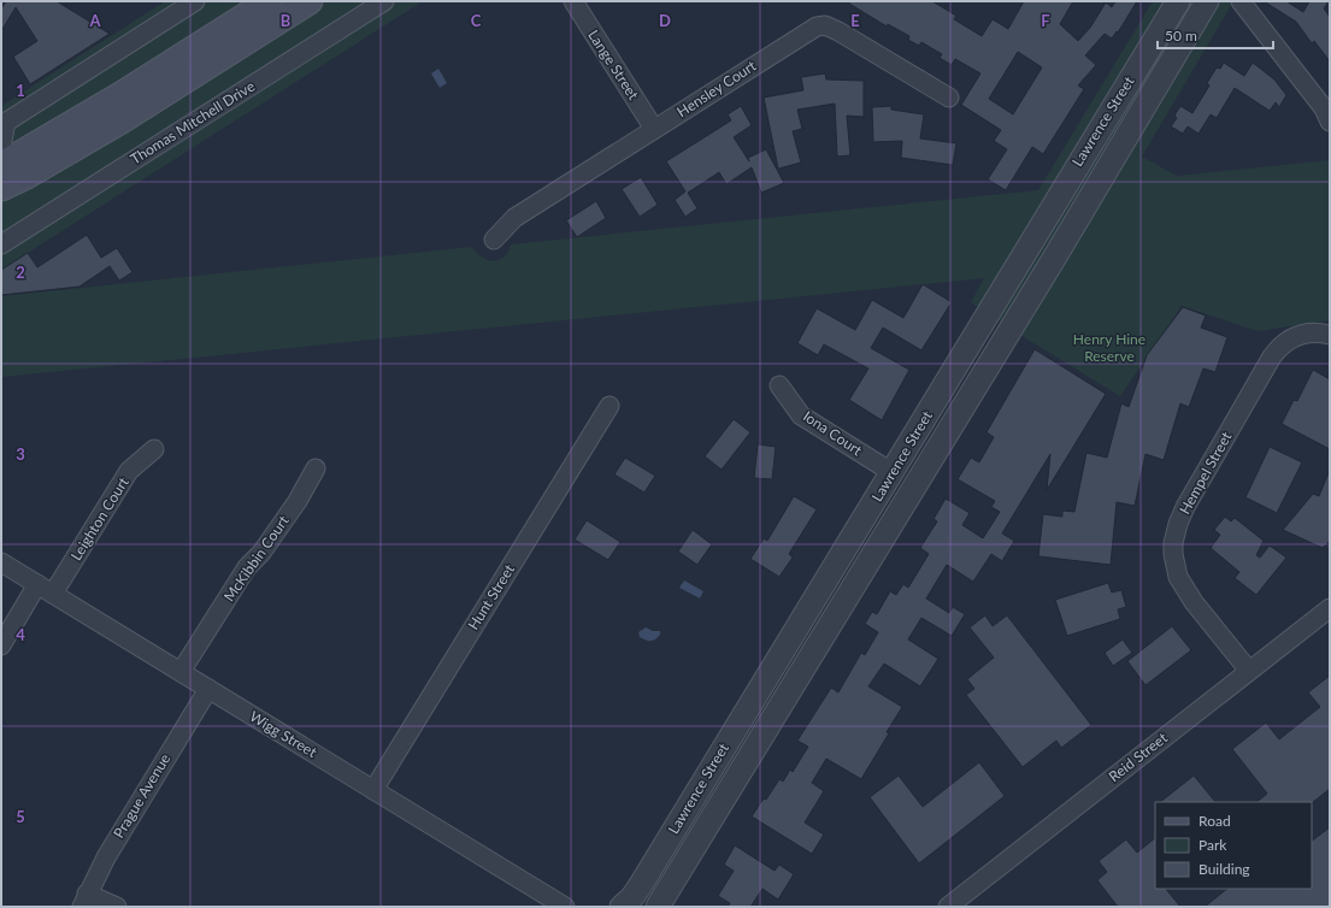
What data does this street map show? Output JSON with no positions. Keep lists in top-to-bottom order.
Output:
{
  "streets": {
    "street": [
      "Lange Street",
      "Hensley Court",
      "Lawrence Street",
      "Thomas Mitchell Drive",
      "Iona Court",
      "Hempel Street",
      "Leighton Court",
      "McKibbin Court",
      "Hunt Street",
      "Wigg Street",
      "Reid Street",
      "Prague Avenue"
    ]
  },
  "crossings": [
    ["Lange Street", "Hensley Court"],
    ["Lawrence Street", "Iona Court"],
    ["Hempel Street", "Reid Street"],
    ["Leighton Court", "Wigg Street"],
    ["McKibbin Court", "Wigg Street"],
    ["Hunt Street", "Wigg Street"],
    ["Wigg Street", "Prague Avenue"]
  ],
  "parks": ["Henry Hine Reserve"],
  "legend": ["Road", "Park", "Building"],
  "scale_bar": "50 m",
  "grid": {
    "columns": [
      "A",
      "B",
      "C",
      "D",
      "E",
      "F"
    ],
    "rows": [
      "1",
      "2",
      "3",
      "4",
      "5"
    ]
  }
}
